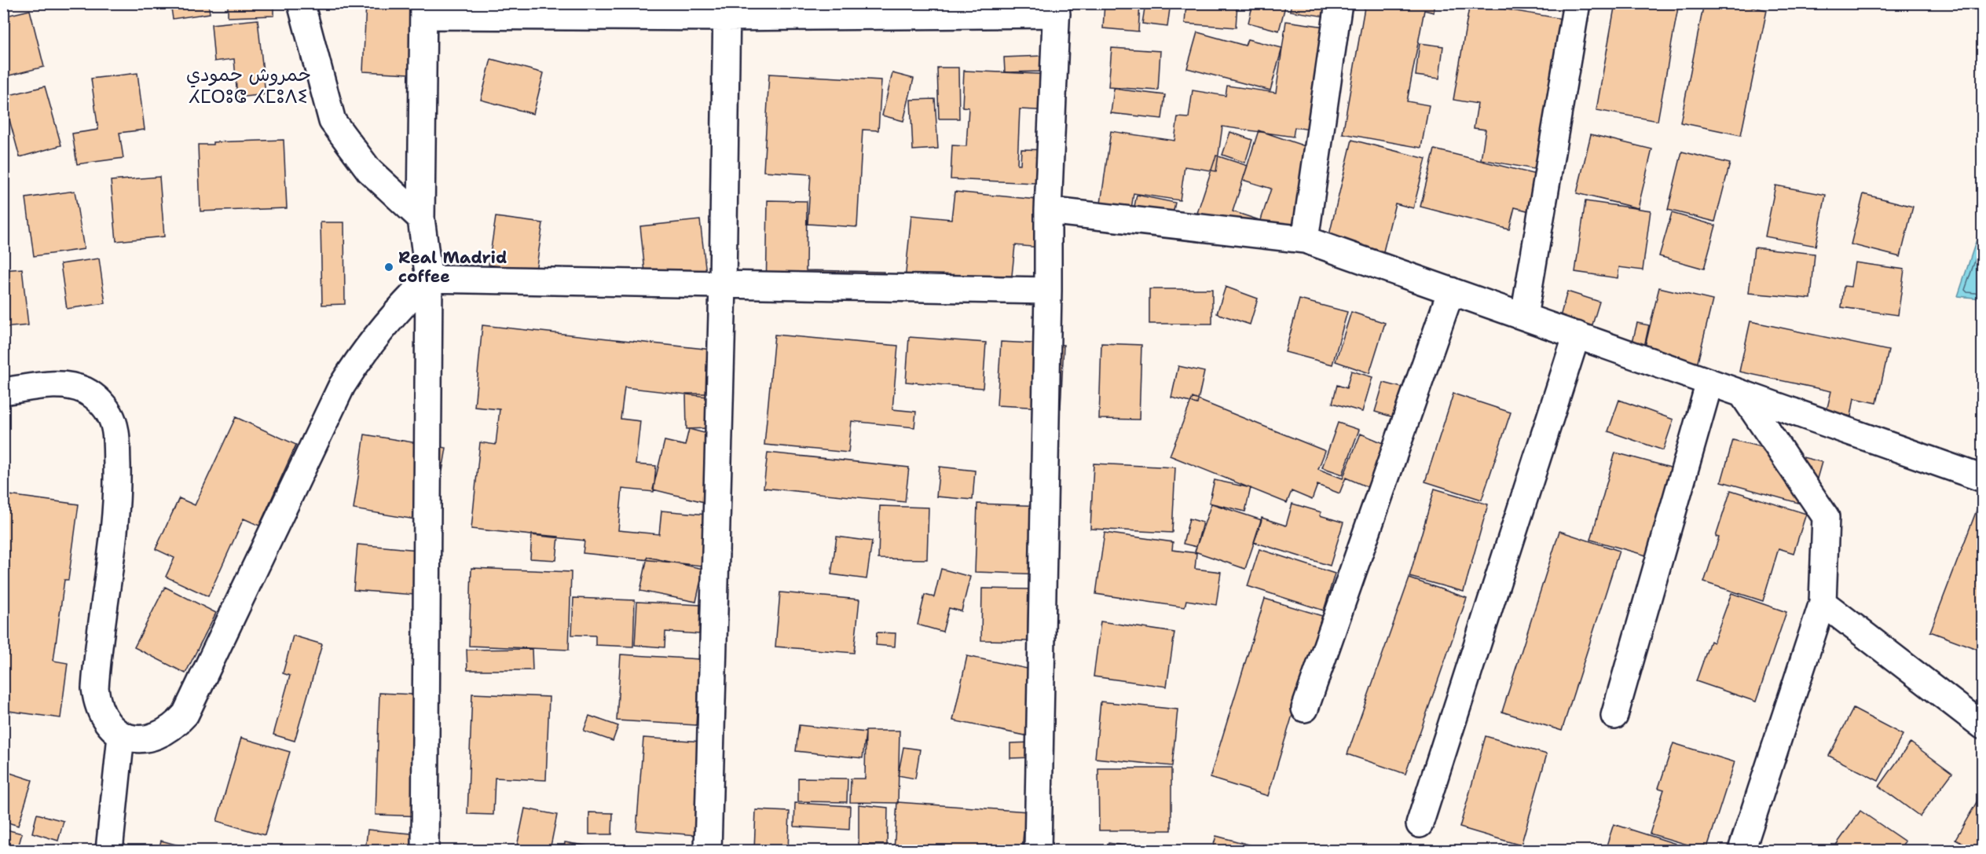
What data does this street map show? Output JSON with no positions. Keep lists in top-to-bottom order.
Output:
{
  "districts": ["حمروش حمودي ⵃⵎⵔⵓⵛ ⵃⵎⵓⴷⵉ"],
  "places": ["Real Madrid coffee"]
}
